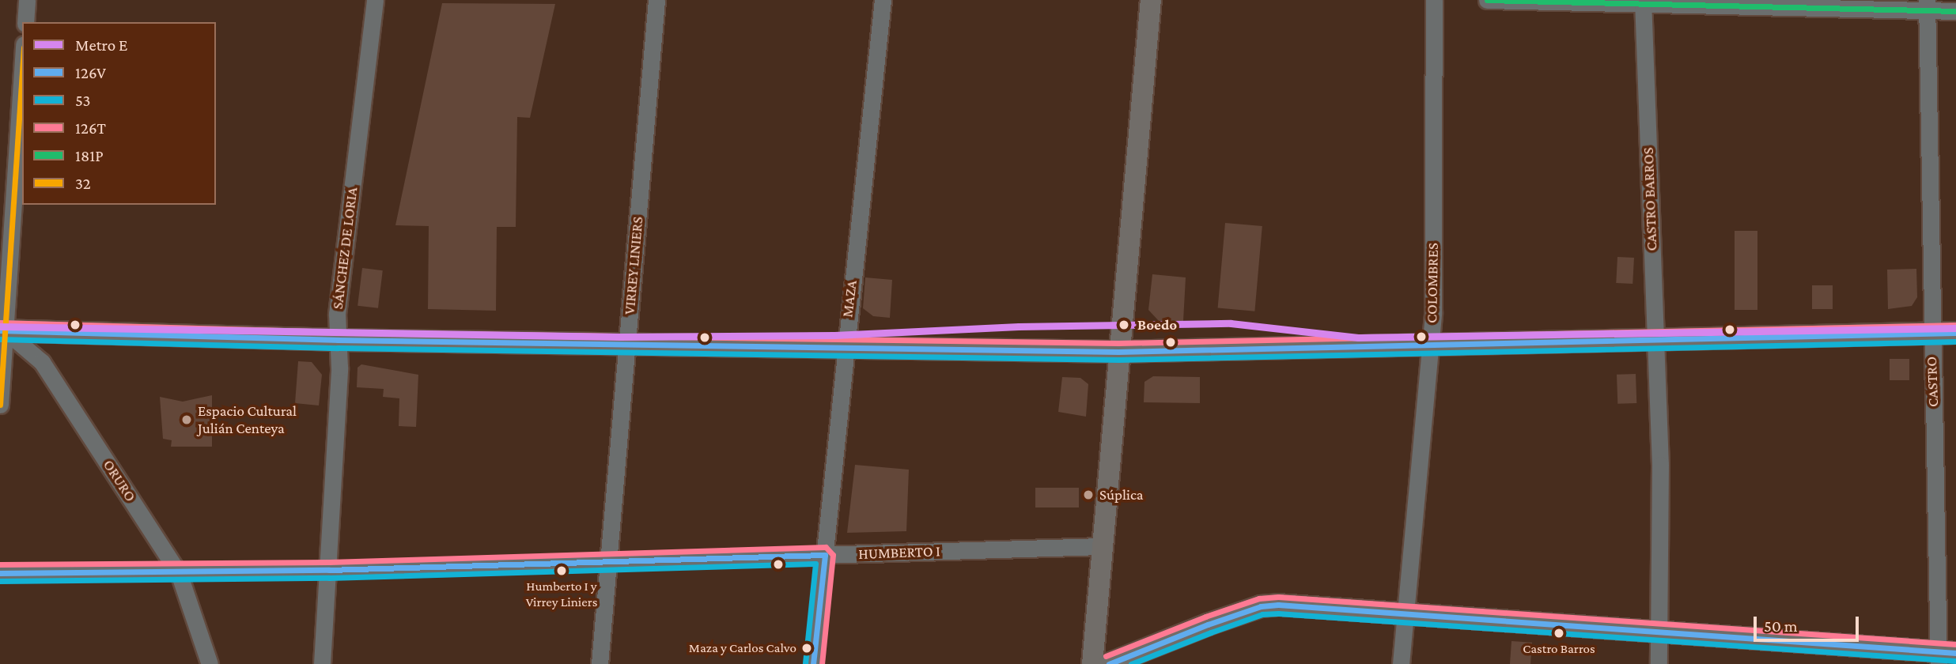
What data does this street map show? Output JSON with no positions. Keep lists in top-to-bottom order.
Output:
{
  "streets": {
    "street": [
      "CASTRO BARROS",
      "SÁNCHEZ DE LORIA",
      "VIRREY LINIERS",
      "COLOMBRES",
      "MAZA",
      "CASTRO",
      "ORURO",
      "HUMBERTO I"
    ]
  },
  "crossings": [
    ["SÁNCHEZ DE LORIA", "HUMBERTO I"],
    ["VIRREY LINIERS", "HUMBERTO I"],
    ["MAZA", "HUMBERTO I"],
    ["ORURO", "HUMBERTO I"]
  ],
  "places": [
    "Boedo",
    "Espacio Cultural Julián Centeya",
    "Súplica",
    "Humberto I y Virrey Liniers",
    "Castro Barros",
    "Maza y Carlos Calvo"
  ],
  "lines": [
    "transit line 181P",
    "transit line 32",
    "transit line 126T",
    "metro line E",
    "transit line 126V",
    "transit line 53"
  ],
  "legend": [
    "Metro E",
    "126V",
    "53",
    "126T",
    "181P",
    "32"
  ],
  "scale_bar": "50 m"
}
